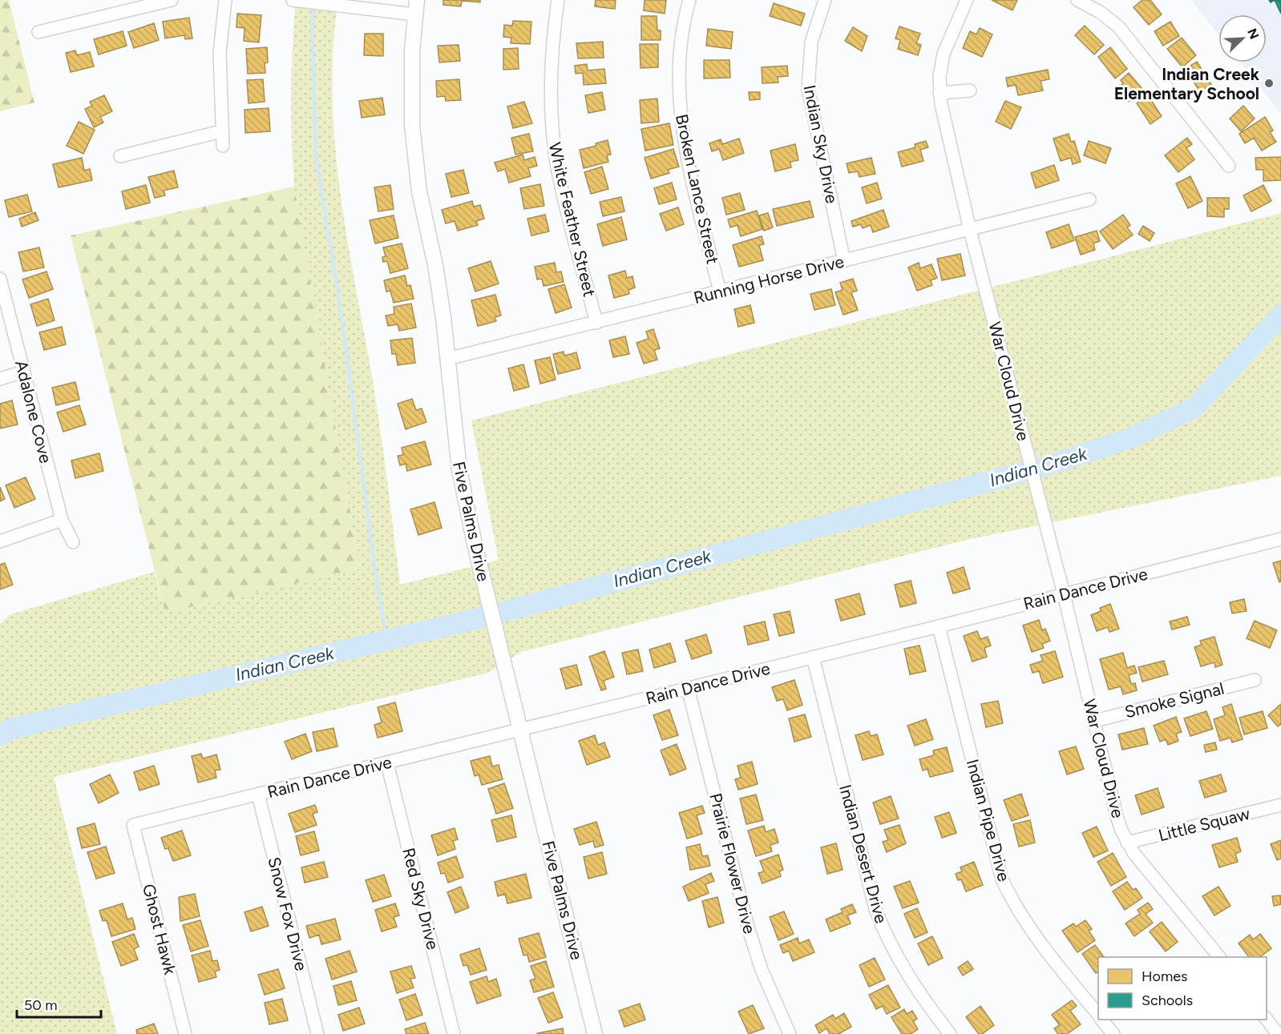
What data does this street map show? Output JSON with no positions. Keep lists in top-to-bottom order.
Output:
{
  "streets": {
    "street": [
      "Indian Sky Drive",
      "Broken Lance Street",
      "White Feather Street",
      "Running Horse Drive",
      "War Cloud Drive",
      "Adalone Cove",
      "Five Palms Drive",
      "Rain Dance Drive",
      "Smoke Signal",
      "Indian Pipe Drive",
      "Little Squaw",
      "Indian Desert Drive",
      "Prairie Flower Drive",
      "Red Sky Drive",
      "Snow Fox Drive",
      "Ghost Hawk"
    ]
  },
  "crossings": [
    ["Indian Sky Drive", "Running Horse Drive"],
    ["Broken Lance Street", "Running Horse Drive"],
    ["White Feather Street", "Running Horse Drive"],
    ["Running Horse Drive", "War Cloud Drive"],
    ["Running Horse Drive", "Five Palms Drive"],
    ["War Cloud Drive", "Rain Dance Drive"],
    ["War Cloud Drive", "Smoke Signal"],
    ["War Cloud Drive", "Little Squaw"],
    ["Five Palms Drive", "Rain Dance Drive"],
    ["Rain Dance Drive", "Indian Pipe Drive"],
    ["Rain Dance Drive", "Indian Desert Drive"],
    ["Rain Dance Drive", "Prairie Flower Drive"],
    ["Rain Dance Drive", "Red Sky Drive"],
    ["Rain Dance Drive", "Snow Fox Drive"],
    ["Rain Dance Drive", "Ghost Hawk"]
  ],
  "water": ["Indian Creek"],
  "places": ["Indian Creek Elementary School"],
  "legend": ["Homes", "Schools"],
  "scale_bar": "50 m",
  "north": "top right"
}
